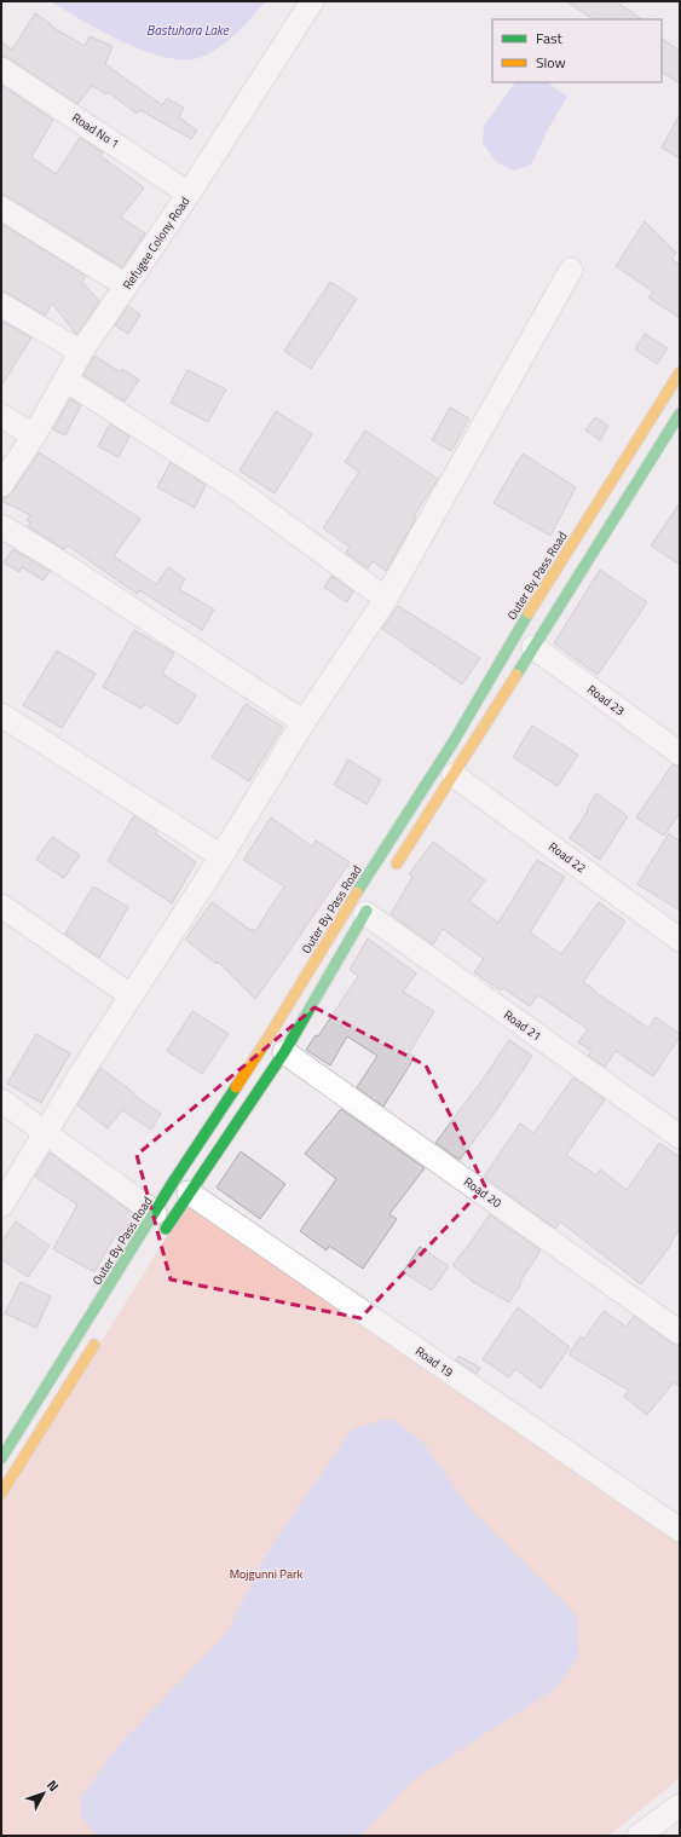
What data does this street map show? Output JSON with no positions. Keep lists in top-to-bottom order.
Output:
{
  "streets": {
    "main road": ["Outer By Pass Road"],
    "street": [
      "Road No 1",
      "Refugee Colony Road",
      "Road 23",
      "Road 22",
      "Road 21",
      "Road 20",
      "Road 19"
    ]
  },
  "crossings": [
    ["Road No 1", "Refugee Colony Road"]
  ],
  "water": ["Bastuhara Lake"],
  "parks": ["Mojgunni Park"],
  "legend": ["Fast", "Slow"],
  "north": "top right"
}
